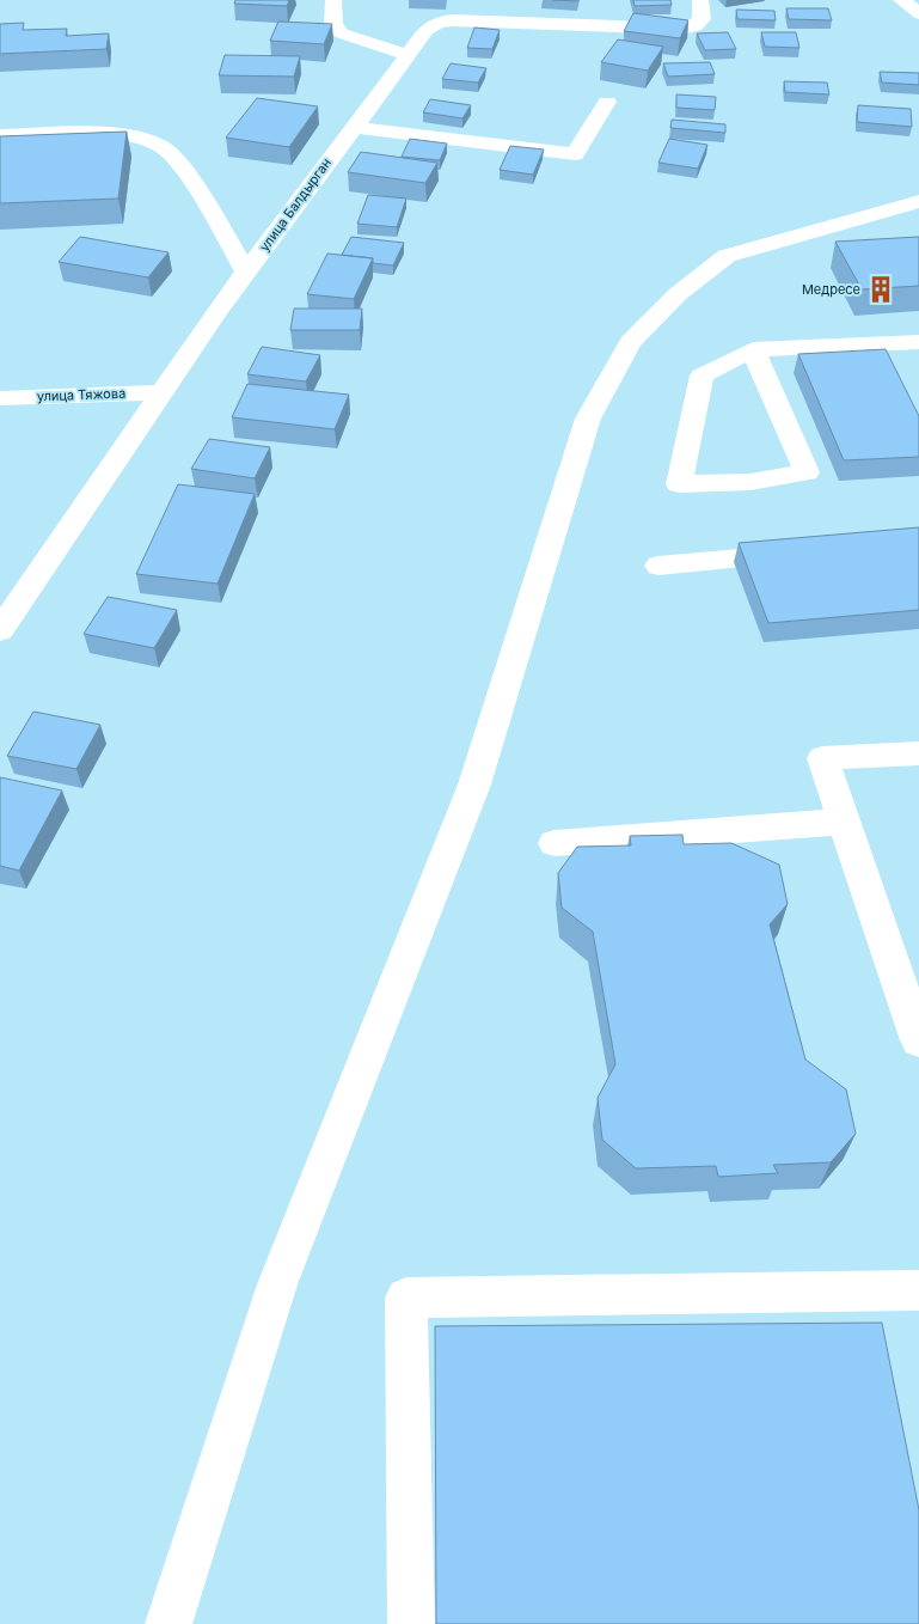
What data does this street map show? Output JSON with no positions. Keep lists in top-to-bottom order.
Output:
{
  "streets": {
    "street": ["улица Балдырган", "улица Тяжова"]
  },
  "crossings": [
    ["улица Балдырган", "улица Тяжова"]
  ],
  "places": {
    "building": ["Медресе"]
  }
}
